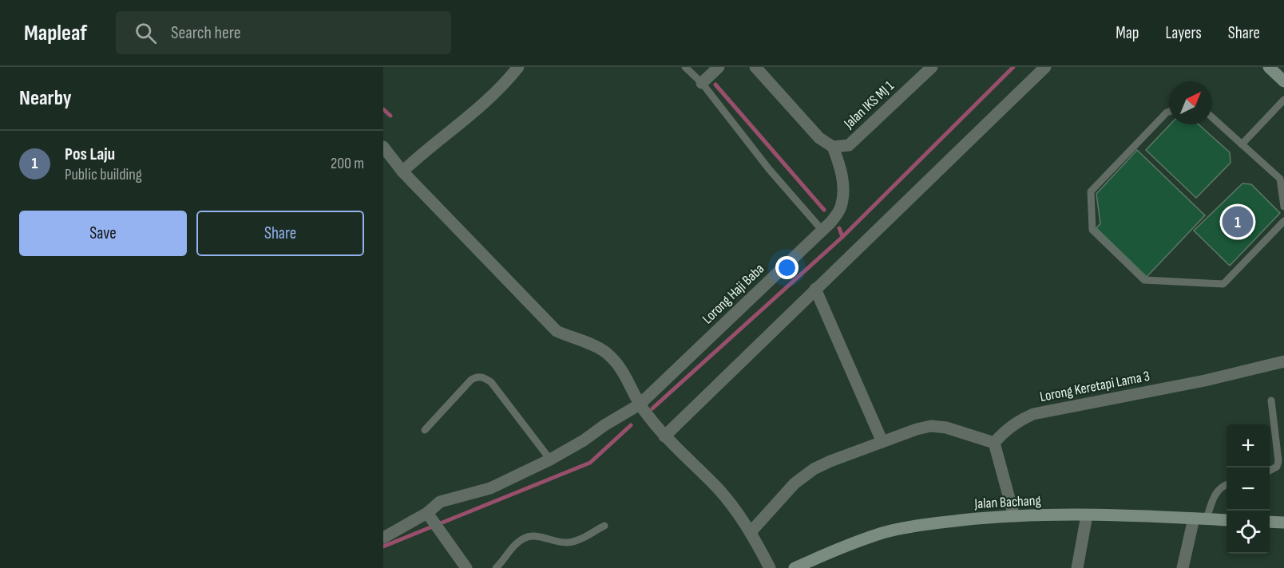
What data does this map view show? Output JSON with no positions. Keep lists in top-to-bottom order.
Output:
{
  "streets": {
    "street": [
      "Jalan IKS MJ 1",
      "Lorong Haji Baba",
      "Lorong Keretapi Lama 3",
      "Jalan Bachang"
    ]
  },
  "crossings": [
    ["Jalan IKS MJ 1", "Lorong Haji Baba"]
  ],
  "north": "top right",
  "page": {
    "header": "Mapleaf",
    "search": "Search here",
    "nav": ["Map", "Layers", "Share"],
    "heading": "Nearby",
    "list": [
      {
        "mark": "1",
        "name": "Pos Laju",
        "note": "Public building",
        "value": "200 m"
      }
    ],
    "buttons": ["Save", "Share"],
    "pins": "1",
    "map_buttons": ["+", "−"]
  }
}
